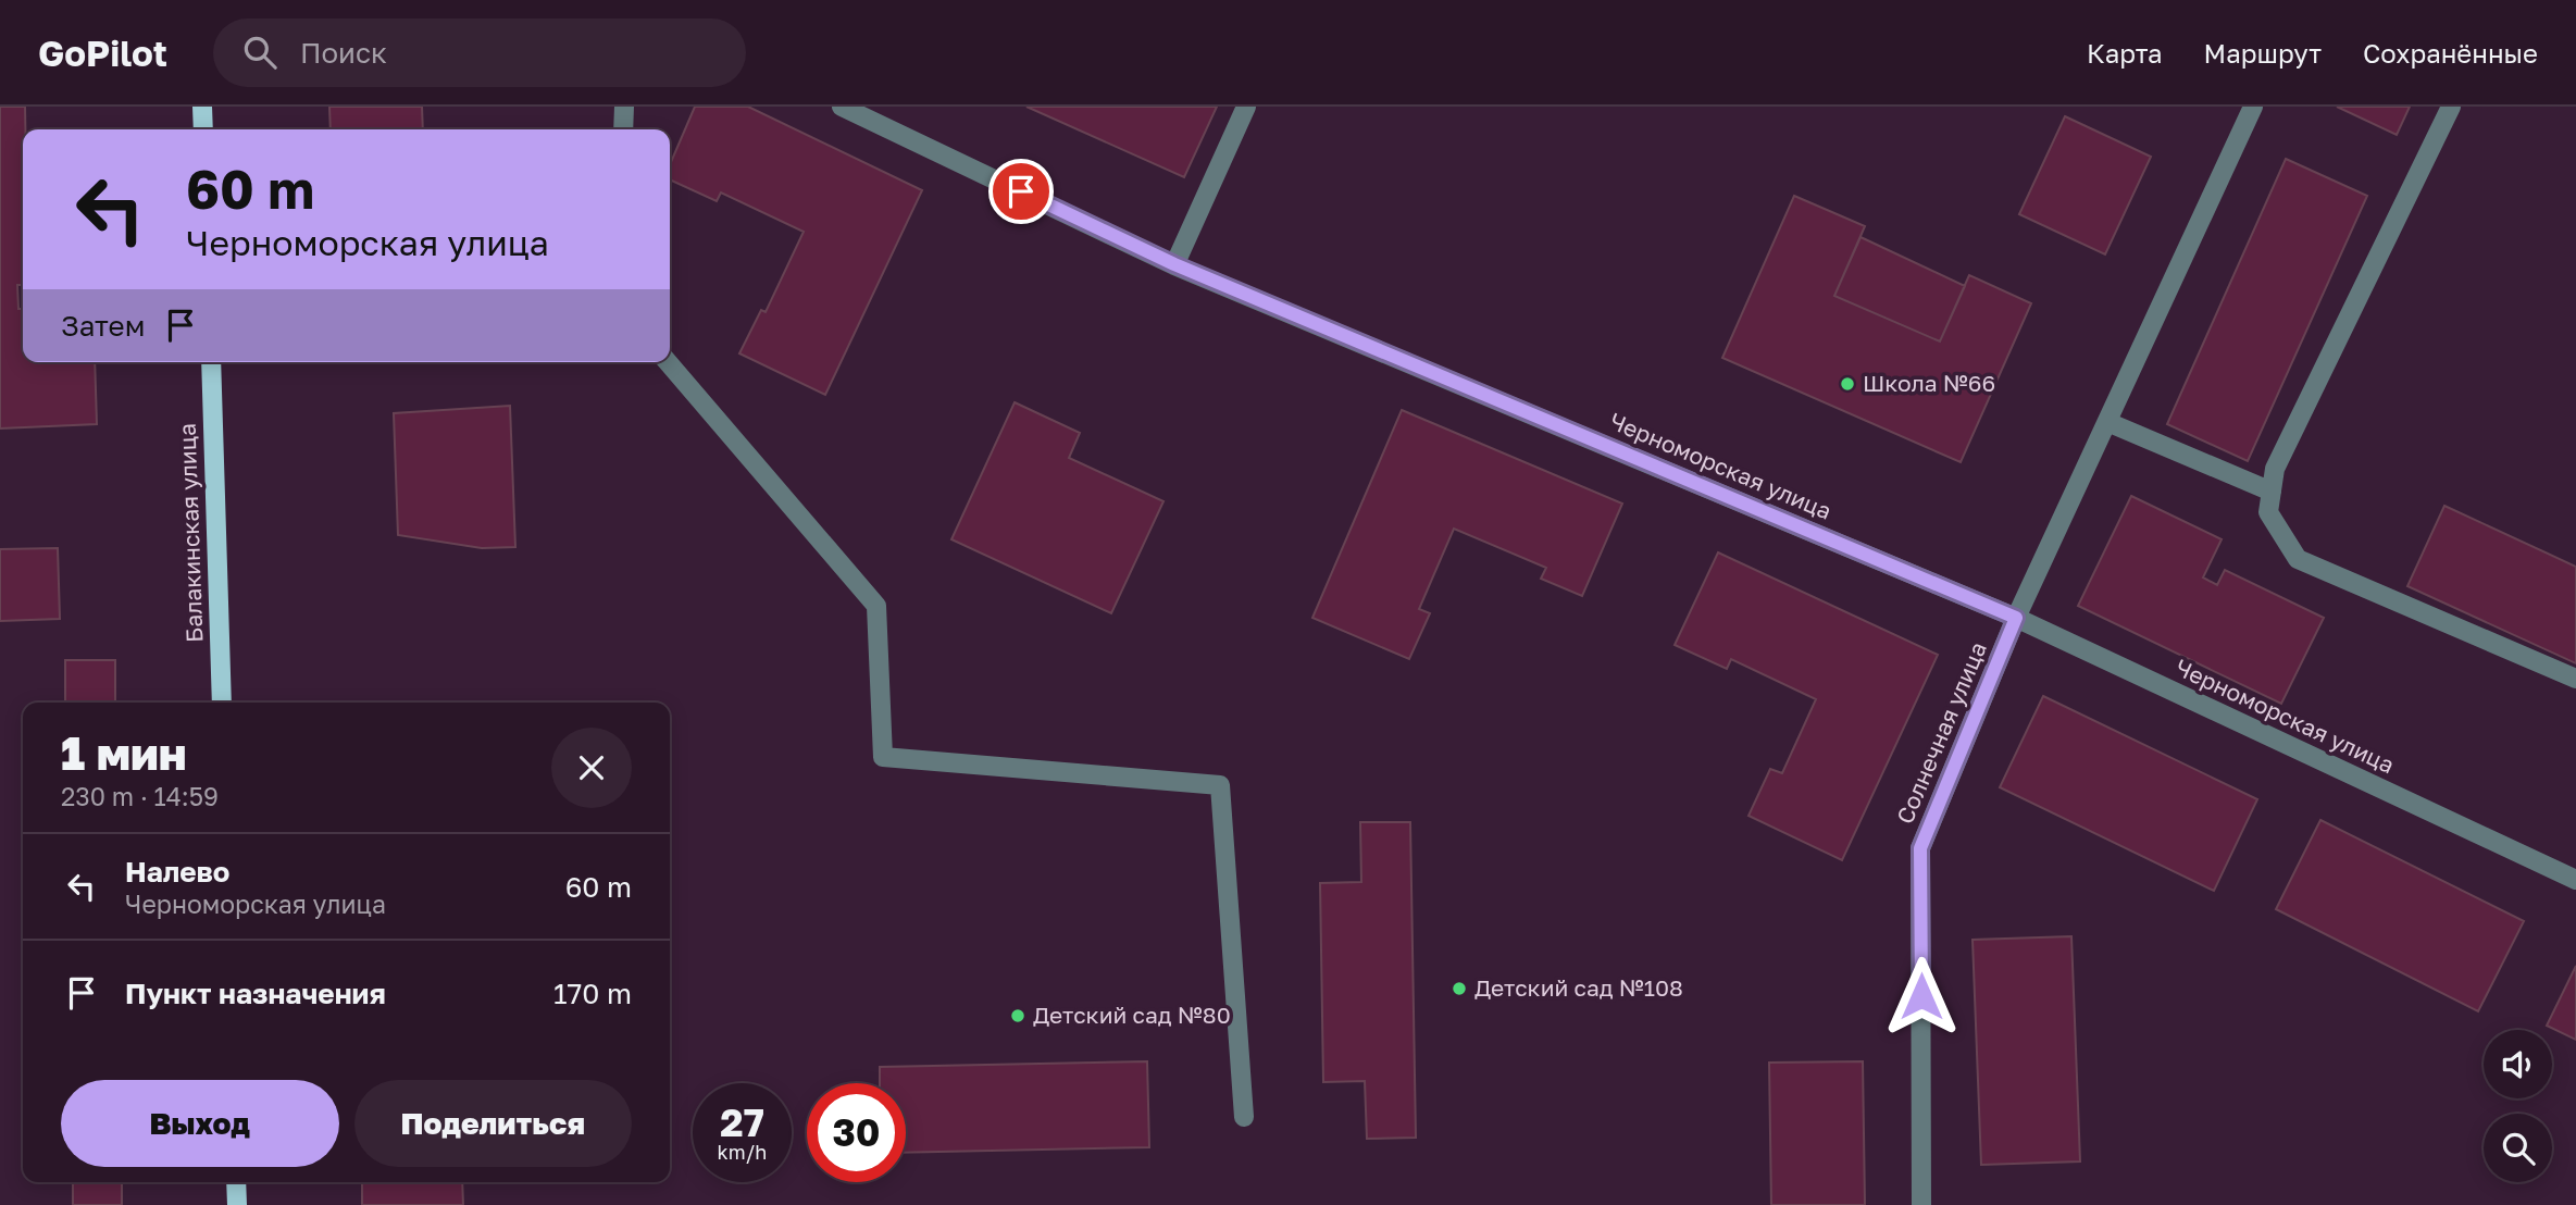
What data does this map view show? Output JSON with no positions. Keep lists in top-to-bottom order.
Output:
{
  "streets": {
    "main road": ["Балакинская улица"],
    "street": ["Черноморская улица", "Солнечная улица"]
  },
  "crossings": [
    ["Черноморская улица", "Солнечная улица"]
  ],
  "places": ["Школа №66", "Детский сад №108", "Детский сад №80"],
  "page": {
    "header": "GoPilot",
    "search": "Поиск",
    "nav": ["Карта", "Маршрут", "Сохранённые"],
    "turn": ["60 m", "Черноморская улица"],
    "then": "Затем",
    "heading": ["1 мин", "230 m · 14:59"],
    "list": [
      {
        "name": "Налево",
        "note": "Черноморская улица",
        "value": "60 m"
      },
      {
        "name": "Пункт назначения",
        "value": "170 m"
      }
    ],
    "buttons": ["Выход", "Поделиться"],
    "speed": "27 km/h",
    "limit": "30"
  }
}
